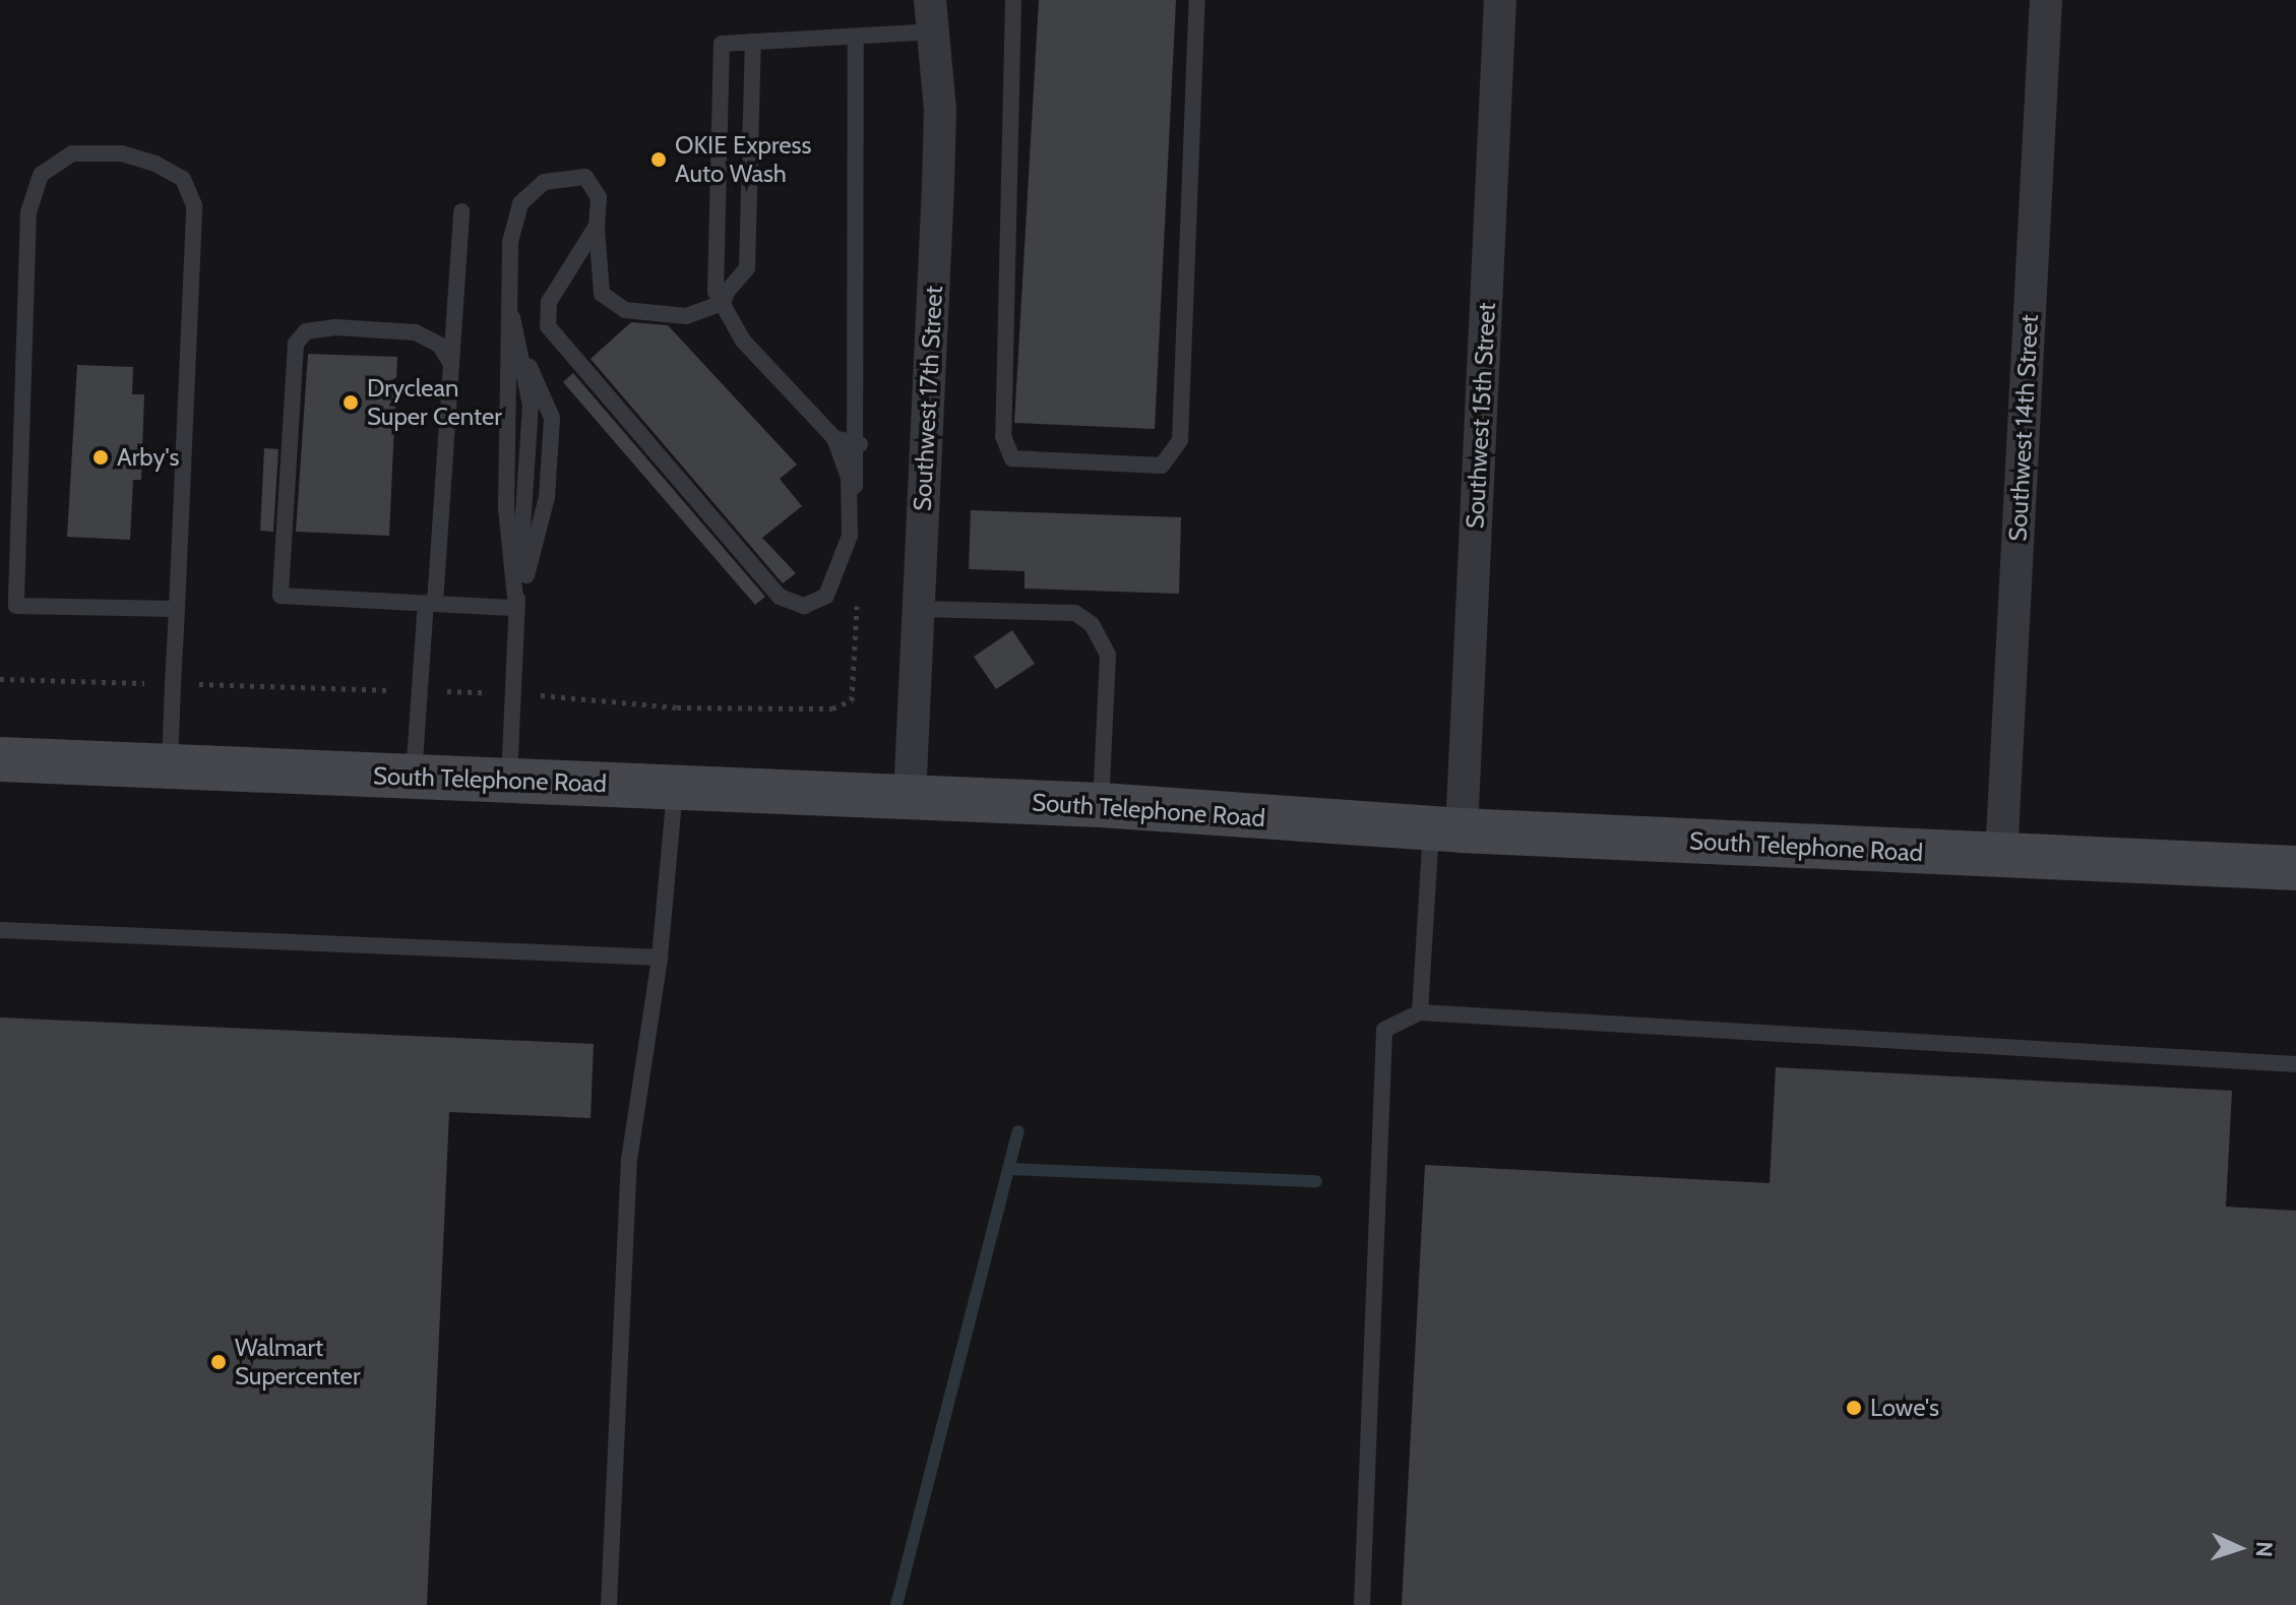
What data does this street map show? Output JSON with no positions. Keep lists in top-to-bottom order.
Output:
{
  "streets": {
    "main road": ["South Telephone Road"],
    "street": ["Southwest 17th Street", "Southwest 15th Street", "Southwest 14th Street"]
  },
  "crossings": [
    ["Southwest 17th Street", "South Telephone Road"],
    ["Southwest 15th Street", "South Telephone Road"],
    ["Southwest 14th Street", "South Telephone Road"]
  ],
  "places": [
    "OKIE Express Auto Wash",
    "Dryclean Super Center",
    "Arby's",
    "Walmart Supercenter",
    "Lowe's"
  ],
  "north": "right"
}
